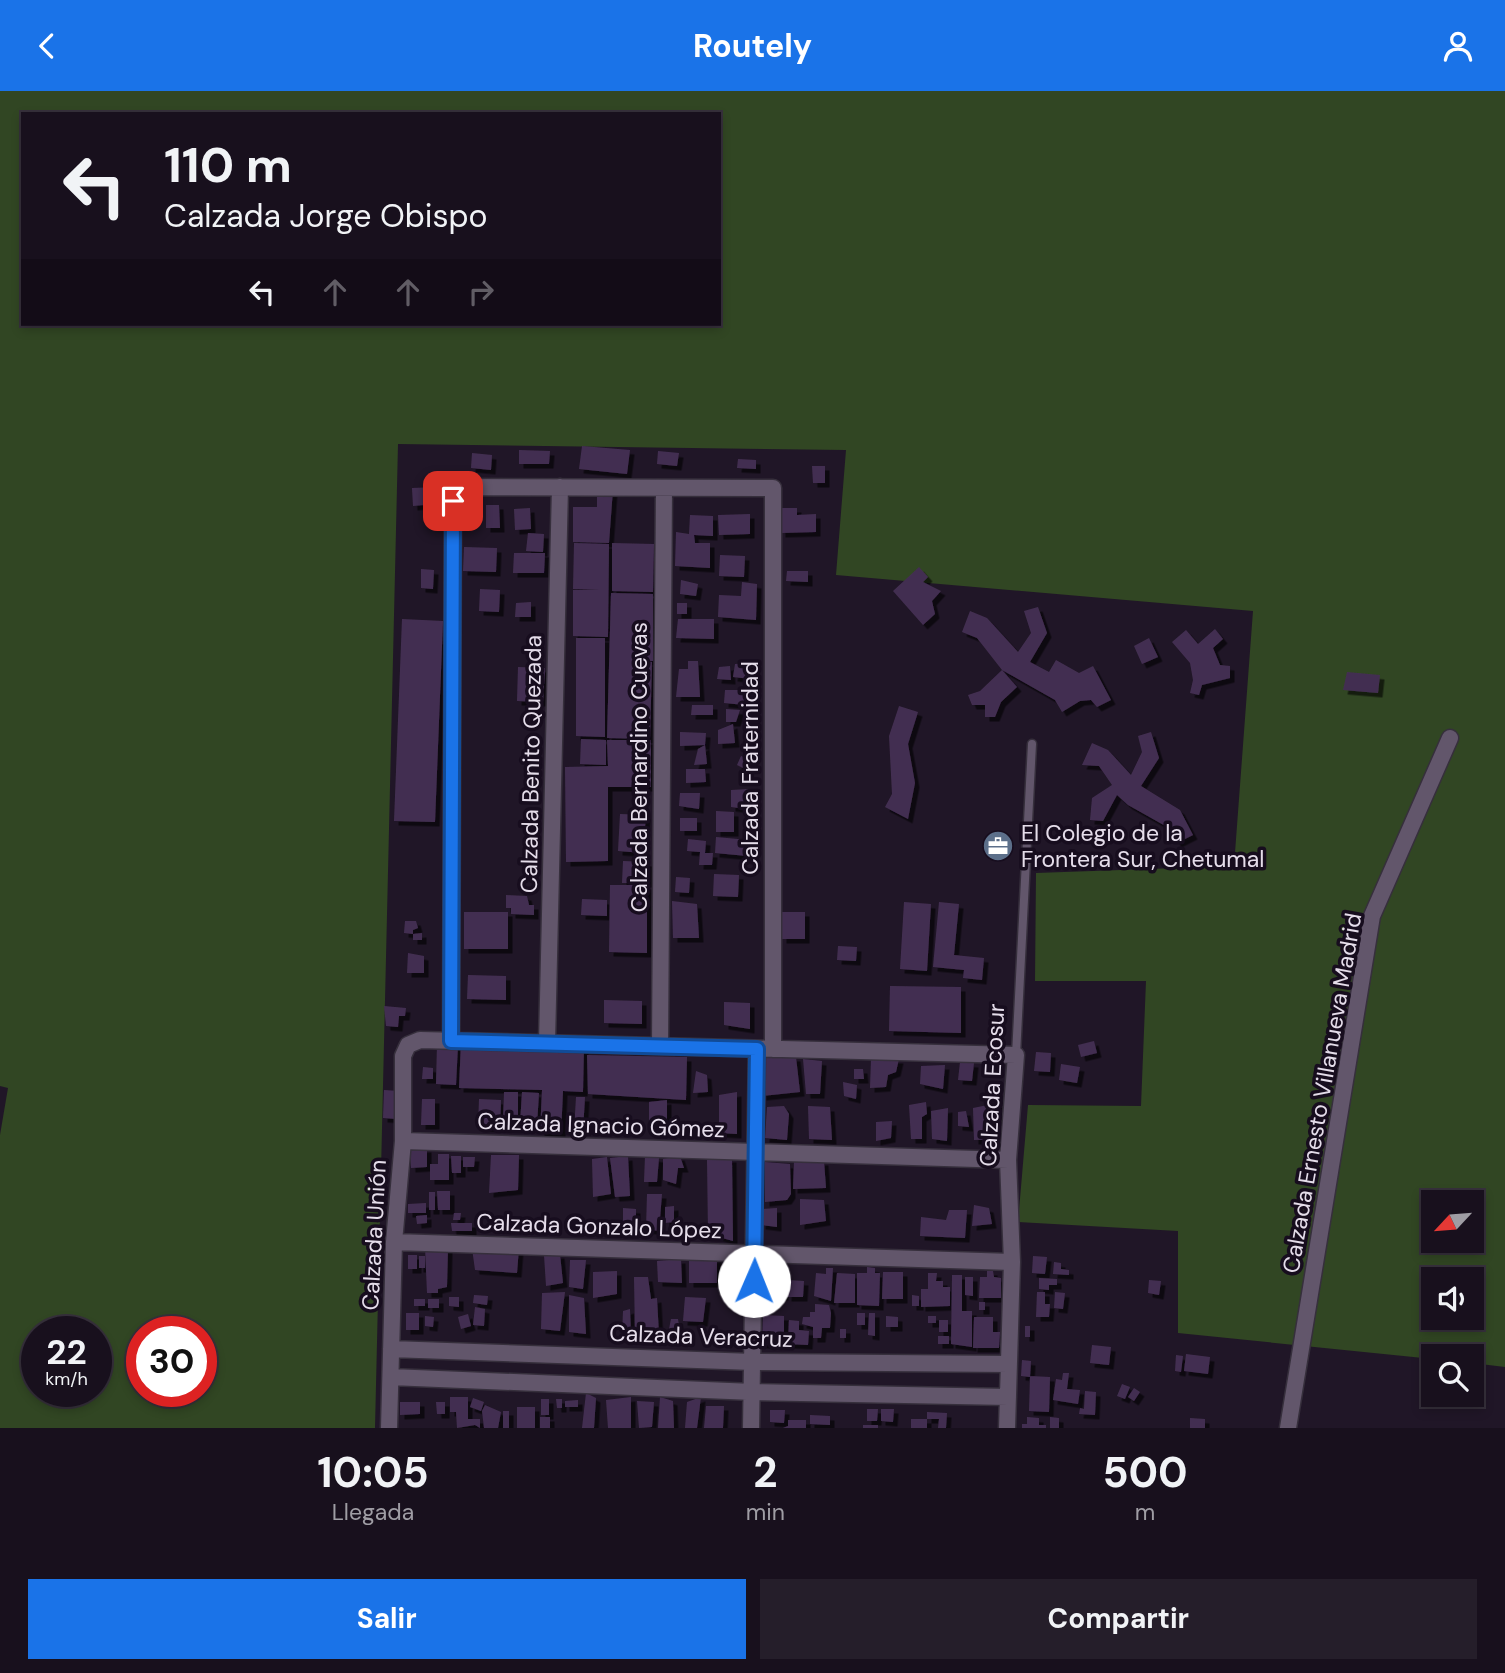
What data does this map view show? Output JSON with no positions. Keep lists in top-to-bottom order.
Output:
{
  "streets": {
    "street": [
      "Calzada Benito Quezada",
      "Calzada Bernardino Cuevas",
      "Calzada Fraternidad",
      "Calzada Ecosur",
      "Calzada Ernesto Villanueva Madrid",
      "Calzada Ignacio Gómez",
      "Calzada Gonzalo López",
      "Calzada Unión",
      "Calzada Veracruz"
    ]
  },
  "crossings": [
    ["Calzada Bernardino Cuevas", "Calzada Fraternidad"],
    ["Calzada Fraternidad", "Calzada Ignacio Gómez"],
    ["Calzada Fraternidad", "Calzada Gonzalo López"],
    ["Calzada Fraternidad", "Calzada Veracruz"],
    ["Calzada Ecosur", "Calzada Ignacio Gómez"],
    ["Calzada Ecosur", "Calzada Gonzalo López"],
    ["Calzada Ecosur", "Calzada Veracruz"],
    ["Calzada Ignacio Gómez", "Calzada Unión"],
    ["Calzada Gonzalo López", "Calzada Unión"],
    ["Calzada Unión", "Calzada Veracruz"]
  ],
  "places": {
    "office": ["El Colegio de la Frontera Sur, Chetumal"]
  },
  "north": "bottom left",
  "page": {
    "header": "Routely",
    "turn": ["110 m", "Calzada Jorge Obispo"],
    "speed": "22 km/h",
    "limit": "30",
    "eta": [
      "10:05",
      "Llegada",
      "2",
      "min",
      "500",
      "m"
    ],
    "buttons": ["Salir", "Compartir"]
  }
}
